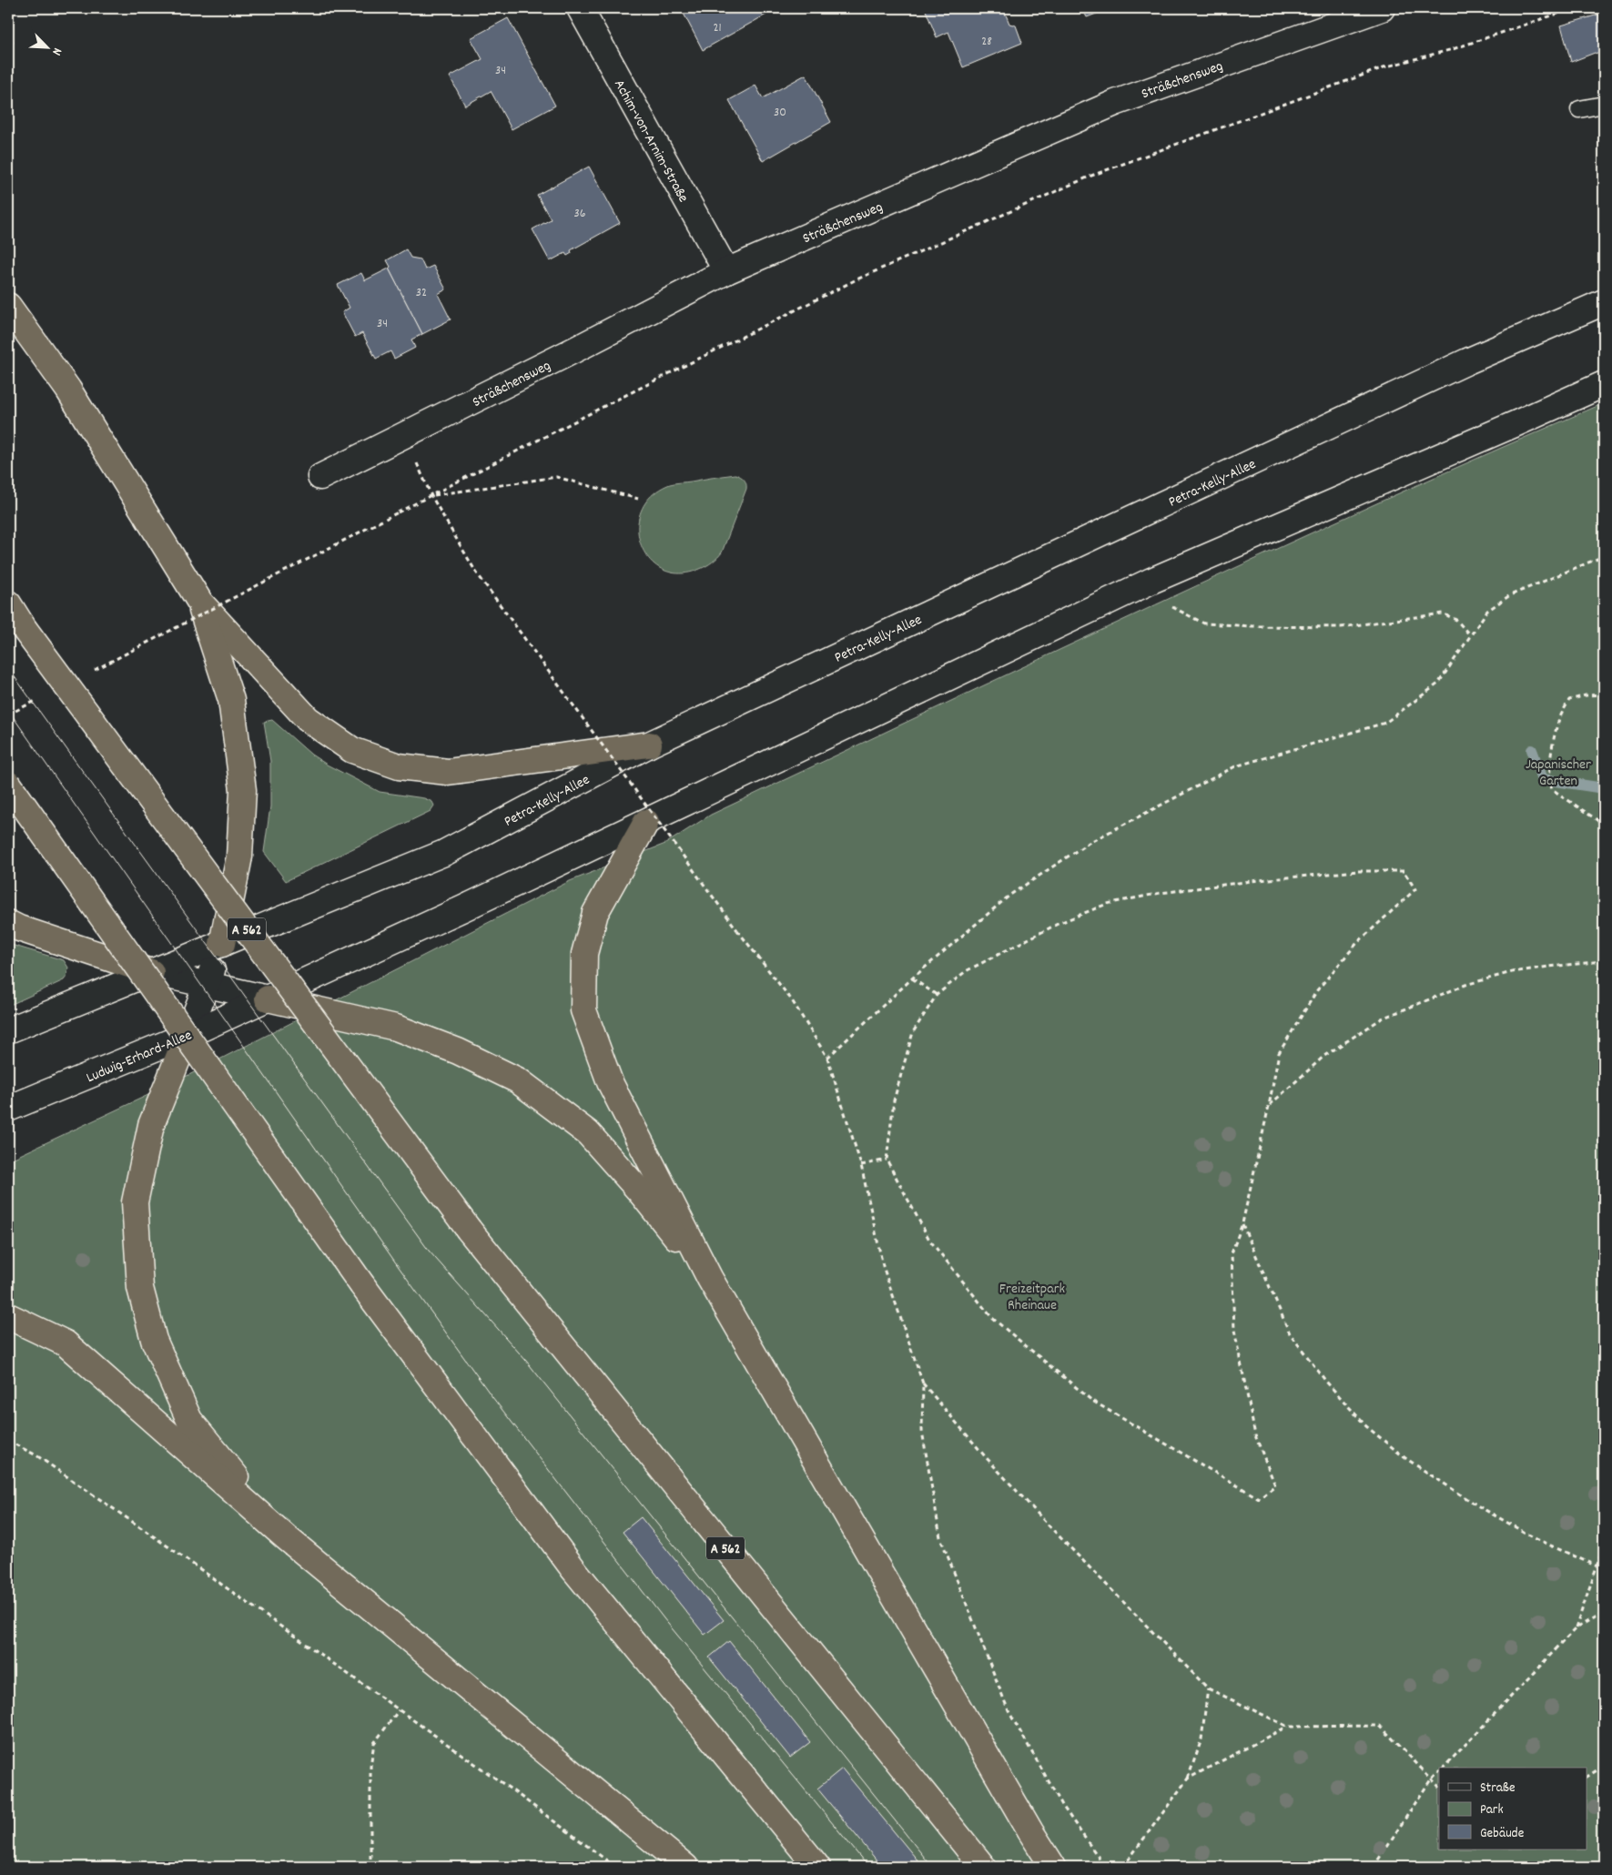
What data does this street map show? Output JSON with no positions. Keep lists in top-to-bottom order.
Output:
{
  "streets": {
    "highway": ["A 562"],
    "main road": [
      "Sträßchensweg",
      "Achim-von-Arnim-Straße",
      "Petra-Kelly-Allee",
      "Ludwig-Erhard-Allee"
    ]
  },
  "crossings": [
    ["Sträßchensweg", "Achim-von-Arnim-Straße"]
  ],
  "parks": ["Japanischer Garten", "Freizeitpark Rheinaue"],
  "house_numbers": [
    "21",
    "28",
    "34",
    "30",
    "36",
    "32",
    "34"
  ],
  "legend": ["Straße", "Park", "Gebäude"],
  "north": "bottom right"
}
